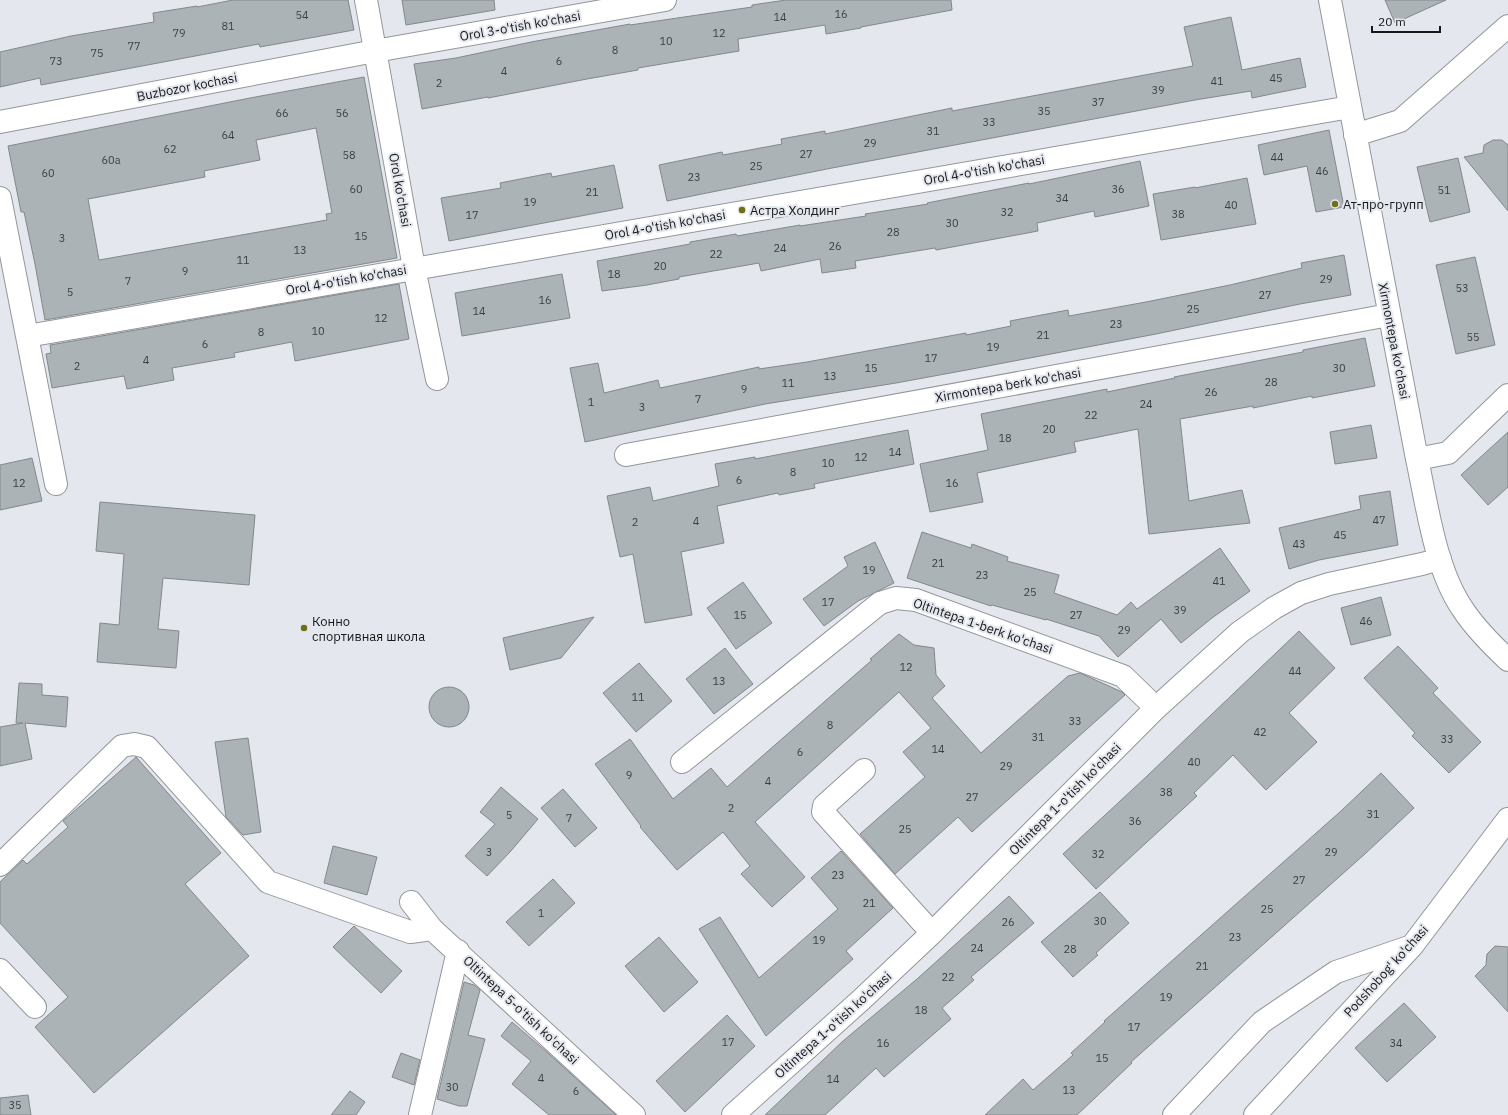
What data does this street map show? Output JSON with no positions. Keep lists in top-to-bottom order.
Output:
{
  "streets": {
    "street": [
      "Orol 3-o'tish ko'chasi",
      "Buzbozor kochasi",
      "Orol 4-o'tish ko'chasi",
      "Orol ko'chasi",
      "Xirmontepa ko'chasi",
      "Xirmontepa berk ko'chasi",
      "Oltintepa 1-berk ko'chasi",
      "Oltintepa 1-o'tish ko'chasi",
      "Podshobog' ko'chasi",
      "Oltintepa 5-o'tish ko'chasi"
    ]
  },
  "crossings": [
    ["Orol 3-o'tish ko'chasi", "Buzbozor kochasi"],
    ["Orol 3-o'tish ko'chasi", "Orol ko'chasi"],
    ["Buzbozor kochasi", "Orol ko'chasi"],
    ["Orol 4-o'tish ko'chasi", "Orol ko'chasi"],
    ["Orol 4-o'tish ko'chasi", "Xirmontepa ko'chasi"],
    ["Xirmontepa ko'chasi", "Xirmontepa berk ko'chasi"],
    ["Xirmontepa ko'chasi", "Oltintepa 1-o'tish ko'chasi"],
    ["Oltintepa 1-berk ko'chasi", "Oltintepa 1-o'tish ko'chasi"]
  ],
  "places": ["Ат-про-групп", "Астра Холдинг", "Конно спортивная школа"],
  "house_numbers": [
    "16",
    "54",
    "14",
    "81",
    "79",
    "12",
    "10",
    "77",
    "8",
    "75",
    "73",
    "6",
    "4",
    "45",
    "41",
    "2",
    "39",
    "37",
    "35",
    "66",
    "56",
    "33",
    "31",
    "64",
    "29",
    "62",
    "27",
    "58",
    "44",
    "60a",
    "25",
    "46",
    "60",
    "23",
    "60",
    "36",
    "51",
    "21",
    "34",
    "19",
    "40",
    "32",
    "38",
    "17",
    "30",
    "28",
    "15",
    "3",
    "26",
    "24",
    "13",
    "22",
    "11",
    "20",
    "9",
    "18",
    "29",
    "7",
    "53",
    "5",
    "27",
    "16",
    "25",
    "14",
    "12",
    "23",
    "10",
    "8",
    "21",
    "55",
    "6",
    "19",
    "17",
    "4",
    "2",
    "15",
    "30",
    "13",
    "28",
    "11",
    "9",
    "26",
    "7",
    "1",
    "24",
    "3",
    "22",
    "20",
    "18",
    "14",
    "12",
    "10",
    "8",
    "6",
    "12",
    "16",
    "47",
    "4",
    "2",
    "45",
    "43",
    "21",
    "19",
    "23",
    "41",
    "25",
    "17",
    "39",
    "15",
    "27",
    "46",
    "29",
    "12",
    "44",
    "13",
    "11",
    "33",
    "8",
    "42",
    "31",
    "33",
    "14",
    "6",
    "40",
    "29",
    "9",
    "4",
    "38",
    "27",
    "2",
    "31",
    "5",
    "7",
    "36",
    "25",
    "3",
    "29",
    "32",
    "23",
    "27",
    "21",
    "25",
    "1",
    "30",
    "26",
    "23",
    "19",
    "24",
    "28",
    "21",
    "22",
    "19",
    "18",
    "17",
    "17",
    "16",
    "34",
    "15",
    "4",
    "14",
    "30",
    "13",
    "6",
    "35"
  ],
  "scale_bar": "20 m"
}
